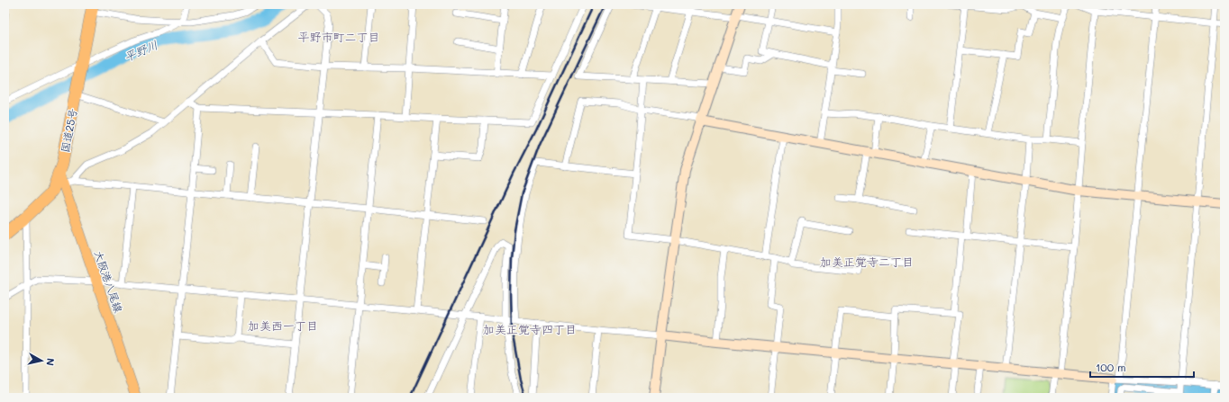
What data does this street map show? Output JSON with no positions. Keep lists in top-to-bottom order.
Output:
{
  "streets": {
    "highway": ["国道25号"],
    "main road": ["大阪港八尾線"]
  },
  "crossings": [
    ["国道25号", "大阪港八尾線"]
  ],
  "districts": [
    "平野市町二丁目",
    "加美正覚寺二丁目",
    "加美西一丁目",
    "加美正覚寺四丁目"
  ],
  "water": ["平野川"],
  "scale_bar": "100 m",
  "north": "right"
}
